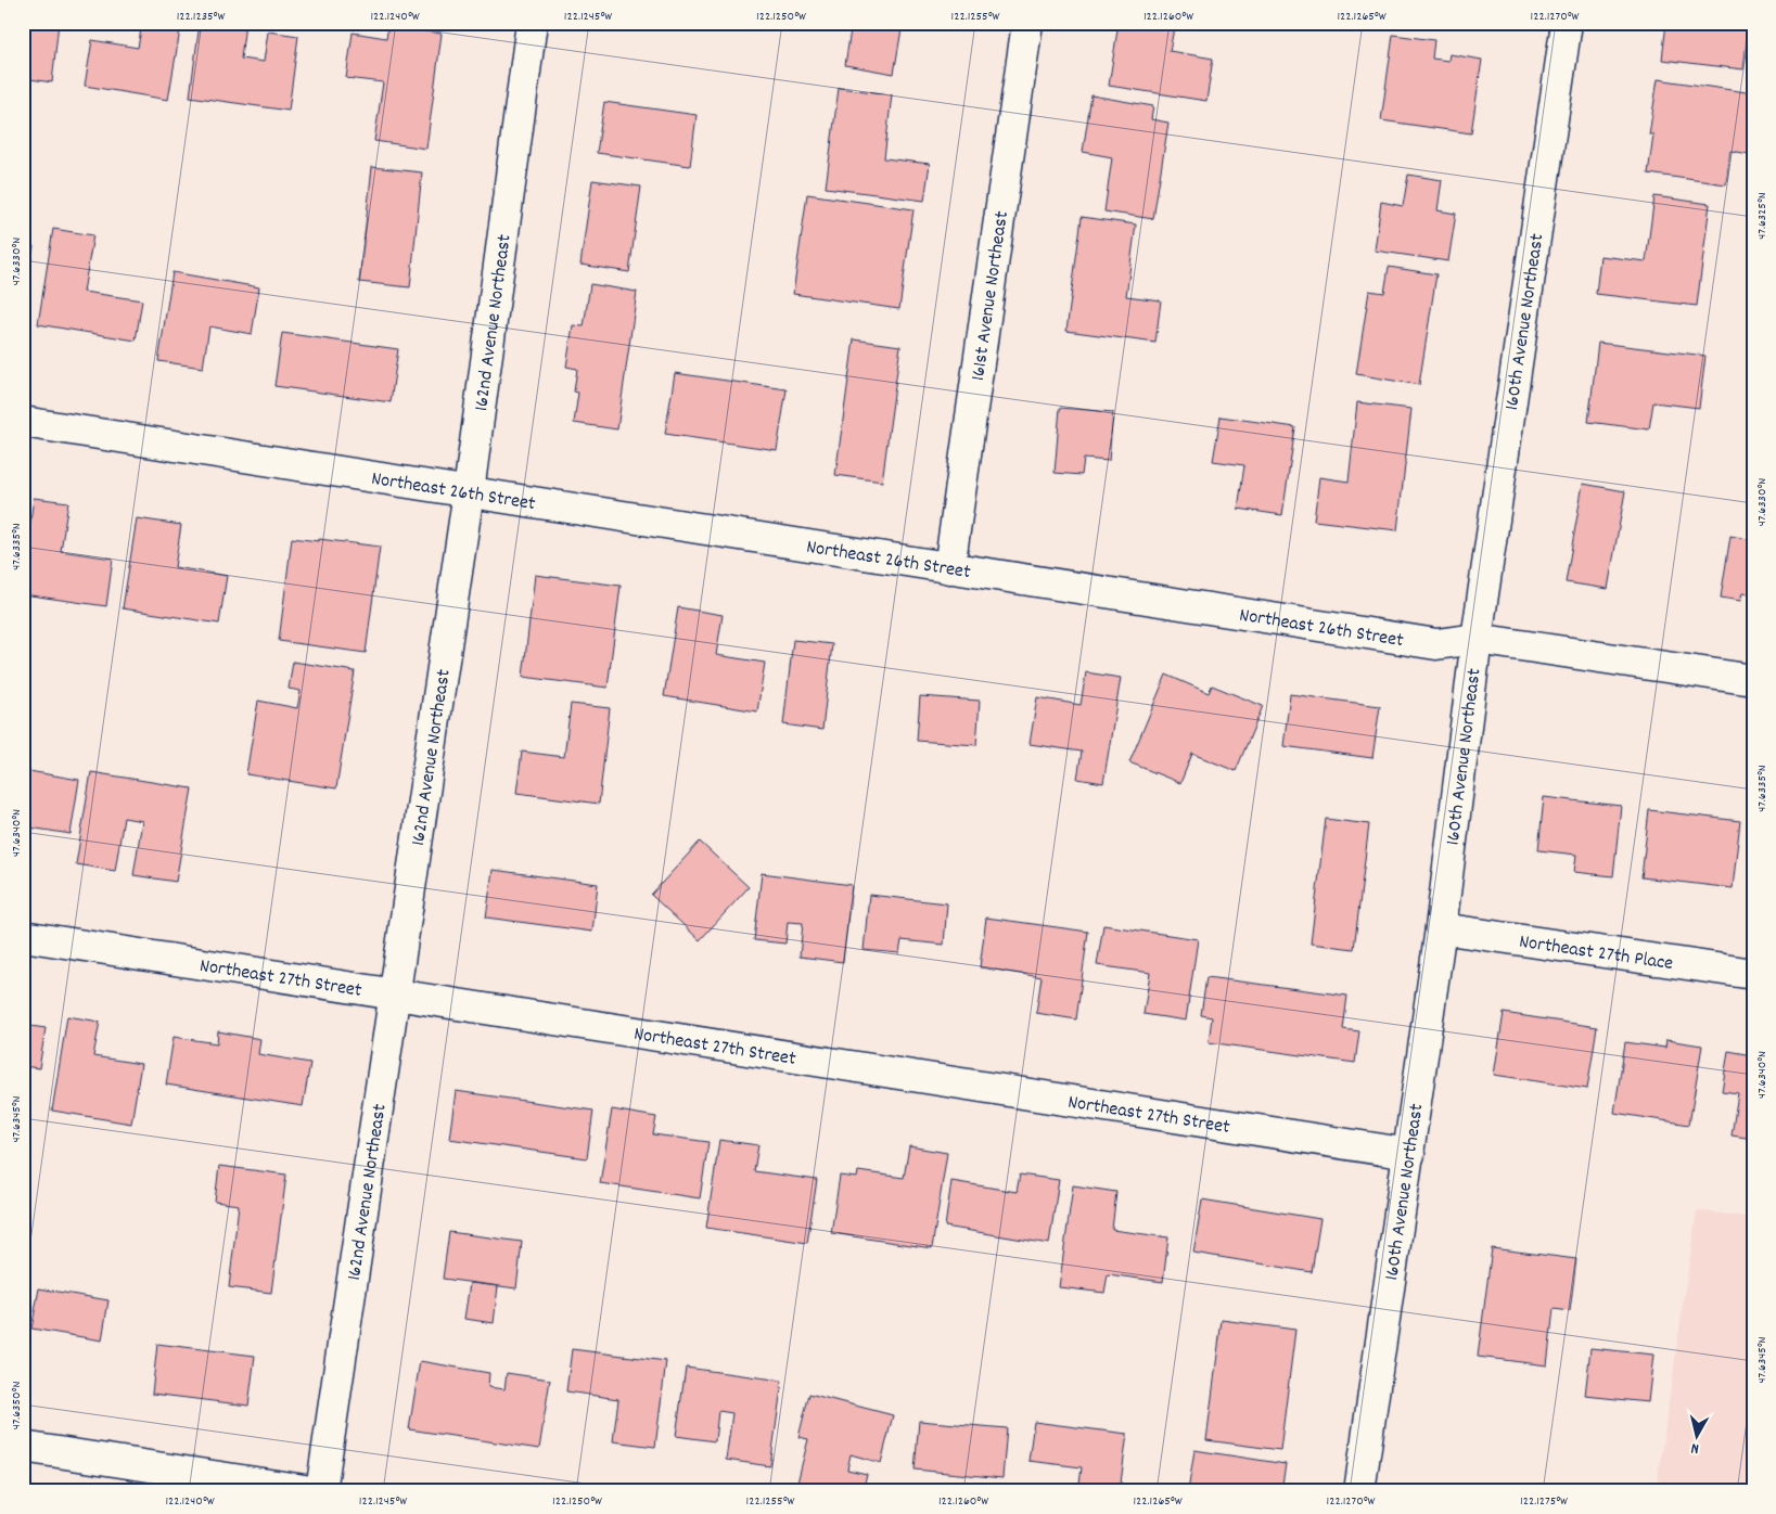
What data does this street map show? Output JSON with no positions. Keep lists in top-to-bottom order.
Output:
{
  "streets": {
    "street": [
      "161st Avenue Northeast",
      "162nd Avenue Northeast",
      "160th Avenue Northeast",
      "Northeast 26th Street",
      "Northeast 27th Place",
      "Northeast 27th Street"
    ]
  },
  "crossings": [
    ["161st Avenue Northeast", "Northeast 26th Street"],
    ["162nd Avenue Northeast", "Northeast 26th Street"],
    ["162nd Avenue Northeast", "Northeast 27th Street"],
    ["160th Avenue Northeast", "Northeast 26th Street"],
    ["160th Avenue Northeast", "Northeast 27th Place"],
    ["160th Avenue Northeast", "Northeast 27th Street"]
  ],
  "north": "bottom",
  "coordinates": [
    "122.1235°W",
    "122.1240°W",
    "122.1245°W",
    "122.1250°W",
    "122.1255°W",
    "122.1260°W",
    "122.1265°W",
    "122.1270°W",
    "47.6325°N",
    "47.6330°N",
    "47.6335°N",
    "47.6340°N",
    "47.6345°N",
    "47.6350°N",
    "122.1275°W"
  ]
}
